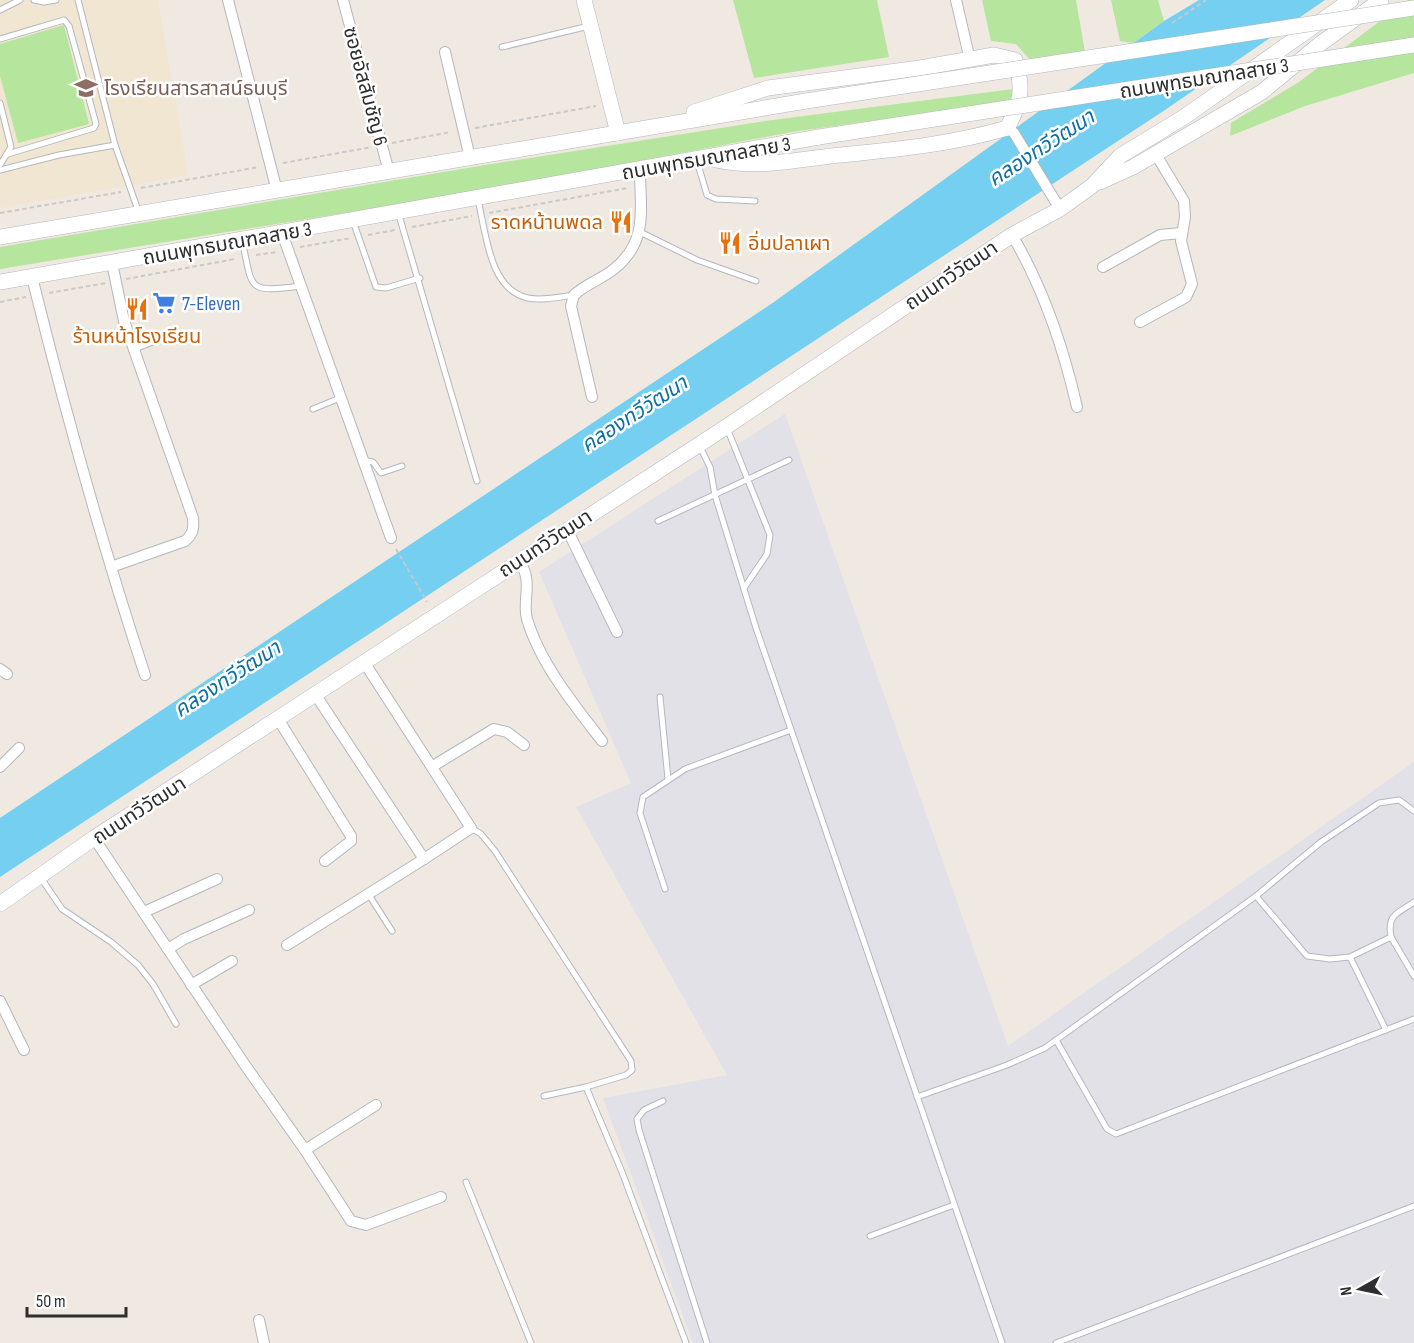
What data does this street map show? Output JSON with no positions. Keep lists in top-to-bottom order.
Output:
{
  "streets": {
    "main road": ["ถนนพุทธมณฑลสาย 3", "ถนนทวีวัฒนา"],
    "street": ["ซอยอัสสัมชัญ 6"]
  },
  "crossings": [
    ["ถนนพุทธมณฑลสาย 3", "ซอยอัสสัมชัญ 6"]
  ],
  "water": ["คลองทวีวัฒนา"],
  "places": {
    "school or university": ["โรงเรียนสารสาสน์ธนบุรี"],
    "restaurant": ["ราดหน้านพดล", "อิ่มปลาเผา", "ร้านหน้าโรงเรียน"],
    "supermarket": ["7-Eleven"]
  },
  "scale_bar": "50 m",
  "north": "left"
}
